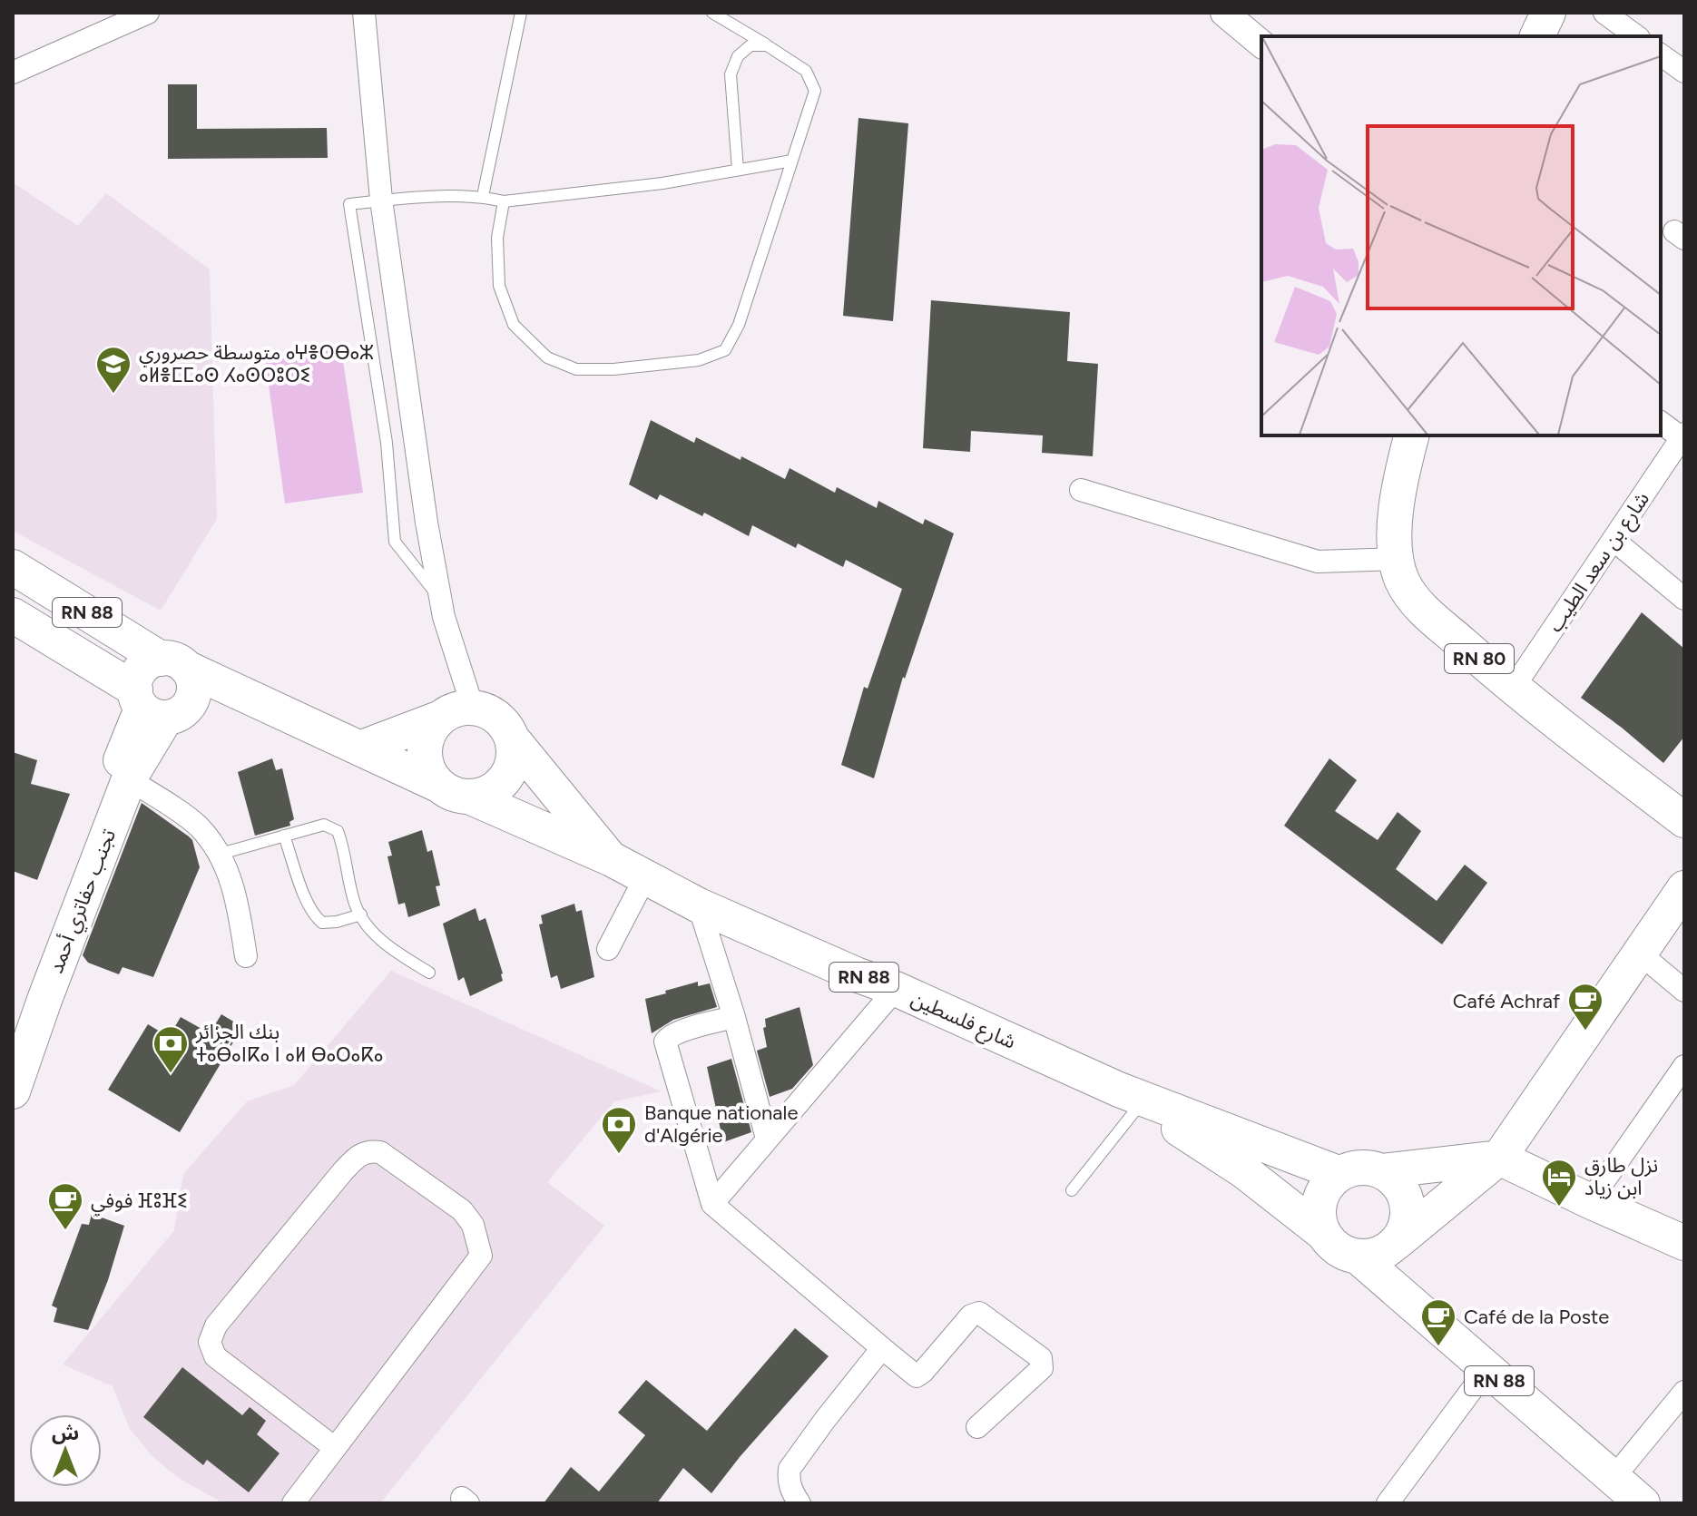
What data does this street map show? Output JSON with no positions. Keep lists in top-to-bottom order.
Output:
{
  "streets": {
    "main road": [
      "RN 88",
      "RN 80",
      "تجنب حفاتري أحمد",
      "شارع فلسطين"
    ],
    "street": ["شارع بن سعد الطيب"]
  },
  "crossings": [
    ["شارع بن سعد الطيب", "RN 80"],
    ["RN 88", "تجنب حفاتري أحمد"],
    ["RN 88", "شارع فلسطين"]
  ],
  "places": {
    "school or university": ["متوسطة حصروري ⴰⵖⴻⵔⴱⴰⵣ ⴰⵍⴻⵎⵎⴰⵙ ⵃⴰⵙⵔⵓⵔⵉ"],
    "cafe": ["Café Achraf", "فوفي ⴼⵓⴼⵉ", "Café de la Poste"],
    "bank": ["بنك الجزائر ⵜⴰⴱⴰⵏⴽⴰ ⵏ ⴰⵍ ⴱⴰⵔⴰⴽⴰ", "Banque nationale d'Algérie"],
    "hotel": ["نزل طارق ابن زياد"]
  },
  "north": "top"
}
